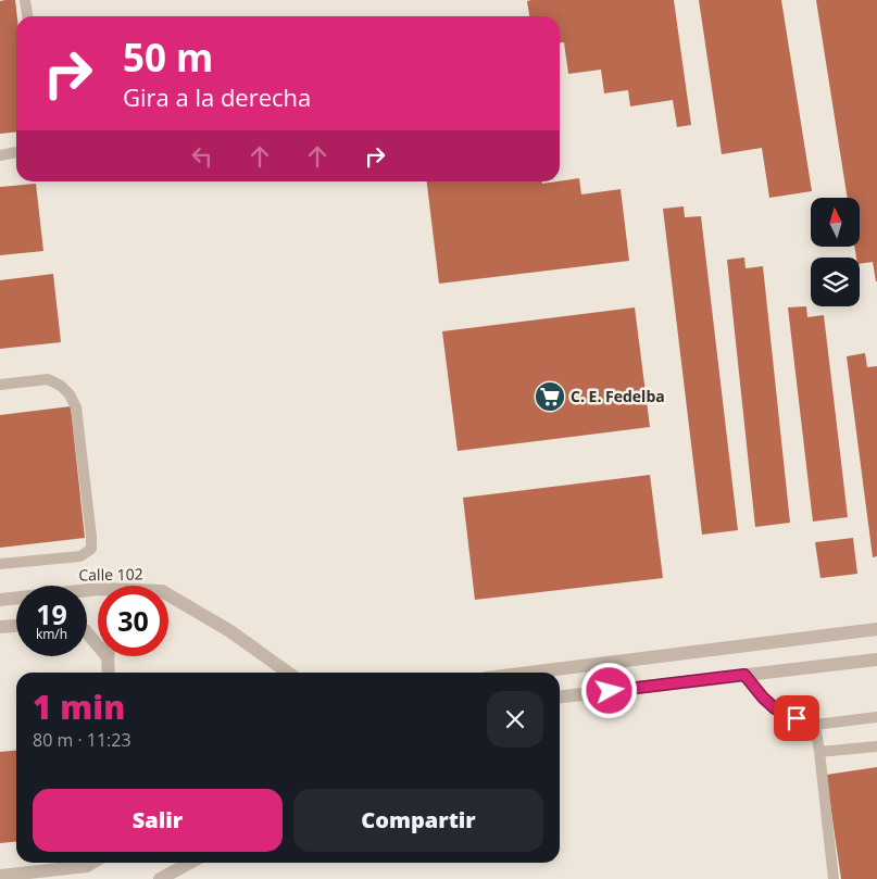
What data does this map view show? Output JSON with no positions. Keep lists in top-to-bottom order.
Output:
{
  "streets": {
    "street": ["Calle 102"]
  },
  "places": {
    "supermarket": ["C. E. Fedelba"]
  },
  "north": "top",
  "page": {
    "turn": ["50 m", "Gira a la derecha"],
    "speed": "19 km/h",
    "limit": "30",
    "heading": ["1 min", "80 m · 11:23"],
    "buttons": ["Salir", "Compartir"]
  }
}
